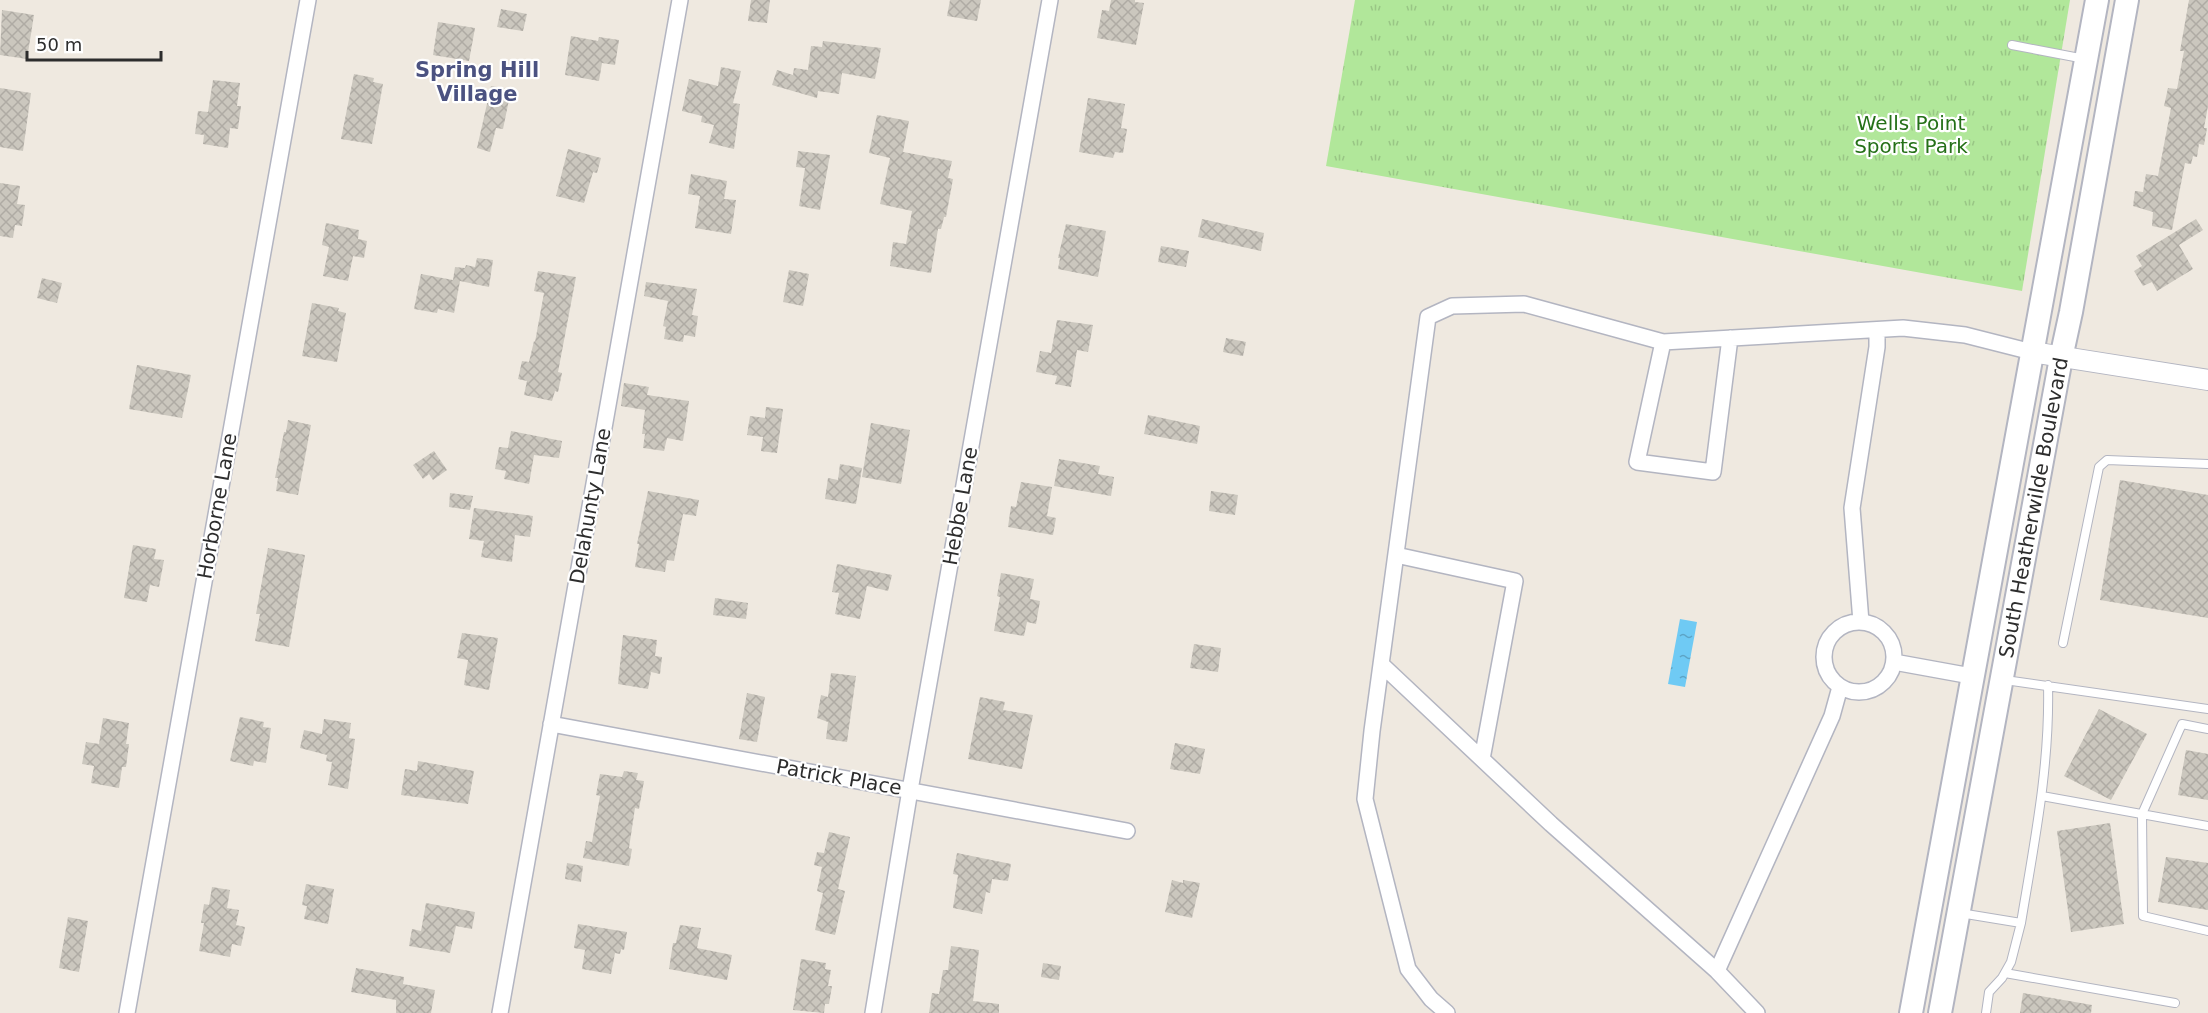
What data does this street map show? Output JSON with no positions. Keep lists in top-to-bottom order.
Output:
{
  "streets": {
    "main road": ["South Heatherwilde Boulevard"],
    "street": [
      "Horborne Lane",
      "Delahunty Lane",
      "Hebbe Lane",
      "Patrick Place"
    ]
  },
  "crossings": [
    ["Delahunty Lane", "Patrick Place"],
    ["Hebbe Lane", "Patrick Place"]
  ],
  "districts": ["Spring Hill Village"],
  "parks": ["Wells Point Sports Park"],
  "scale_bar": "50 m"
}
